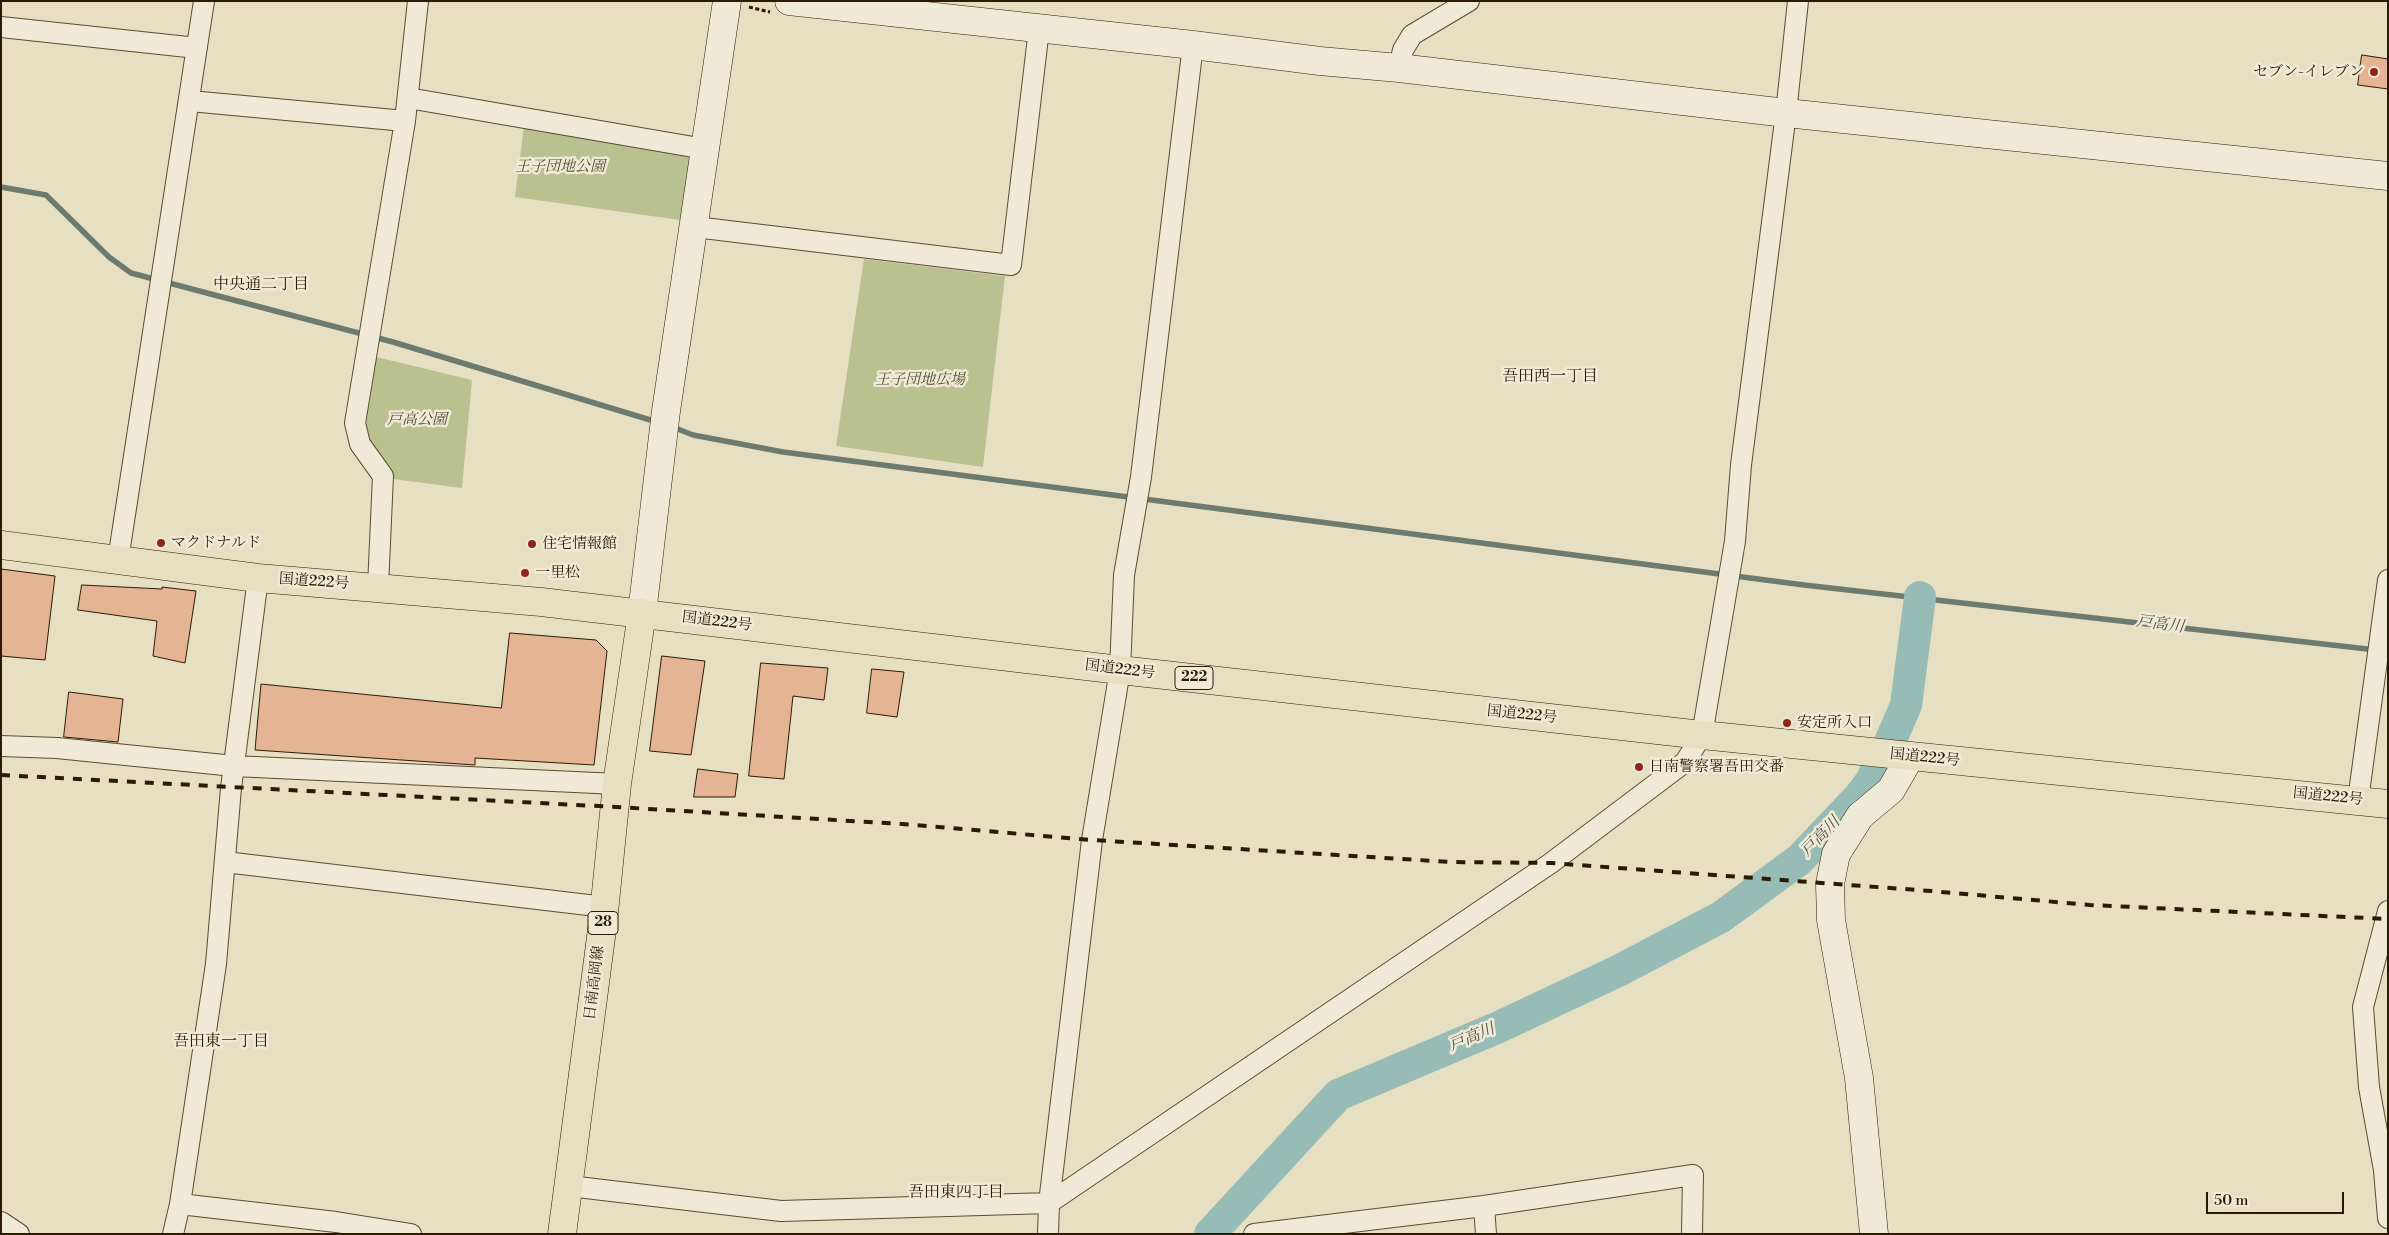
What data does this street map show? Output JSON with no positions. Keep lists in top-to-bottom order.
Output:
{
  "streets": {
    "main road": [
      "国道222号",
      "222",
      "28",
      "日南高岡線"
    ]
  },
  "crossings": [
    ["国道222号", "日南高岡線"]
  ],
  "districts": [
    "中央通二丁目",
    "吾田西一丁目",
    "吾田東一丁目",
    "吾田東四丁目"
  ],
  "water": ["戸高川"],
  "parks": ["王子団地公園", "王子団地広場", "戸高公園"],
  "places": [
    "セブン-イレブン",
    "マクドナルド",
    "住宅情報館",
    "一里松",
    "安定所入口",
    "日南警察署吾田交番"
  ],
  "scale_bar": "50 m"
}
